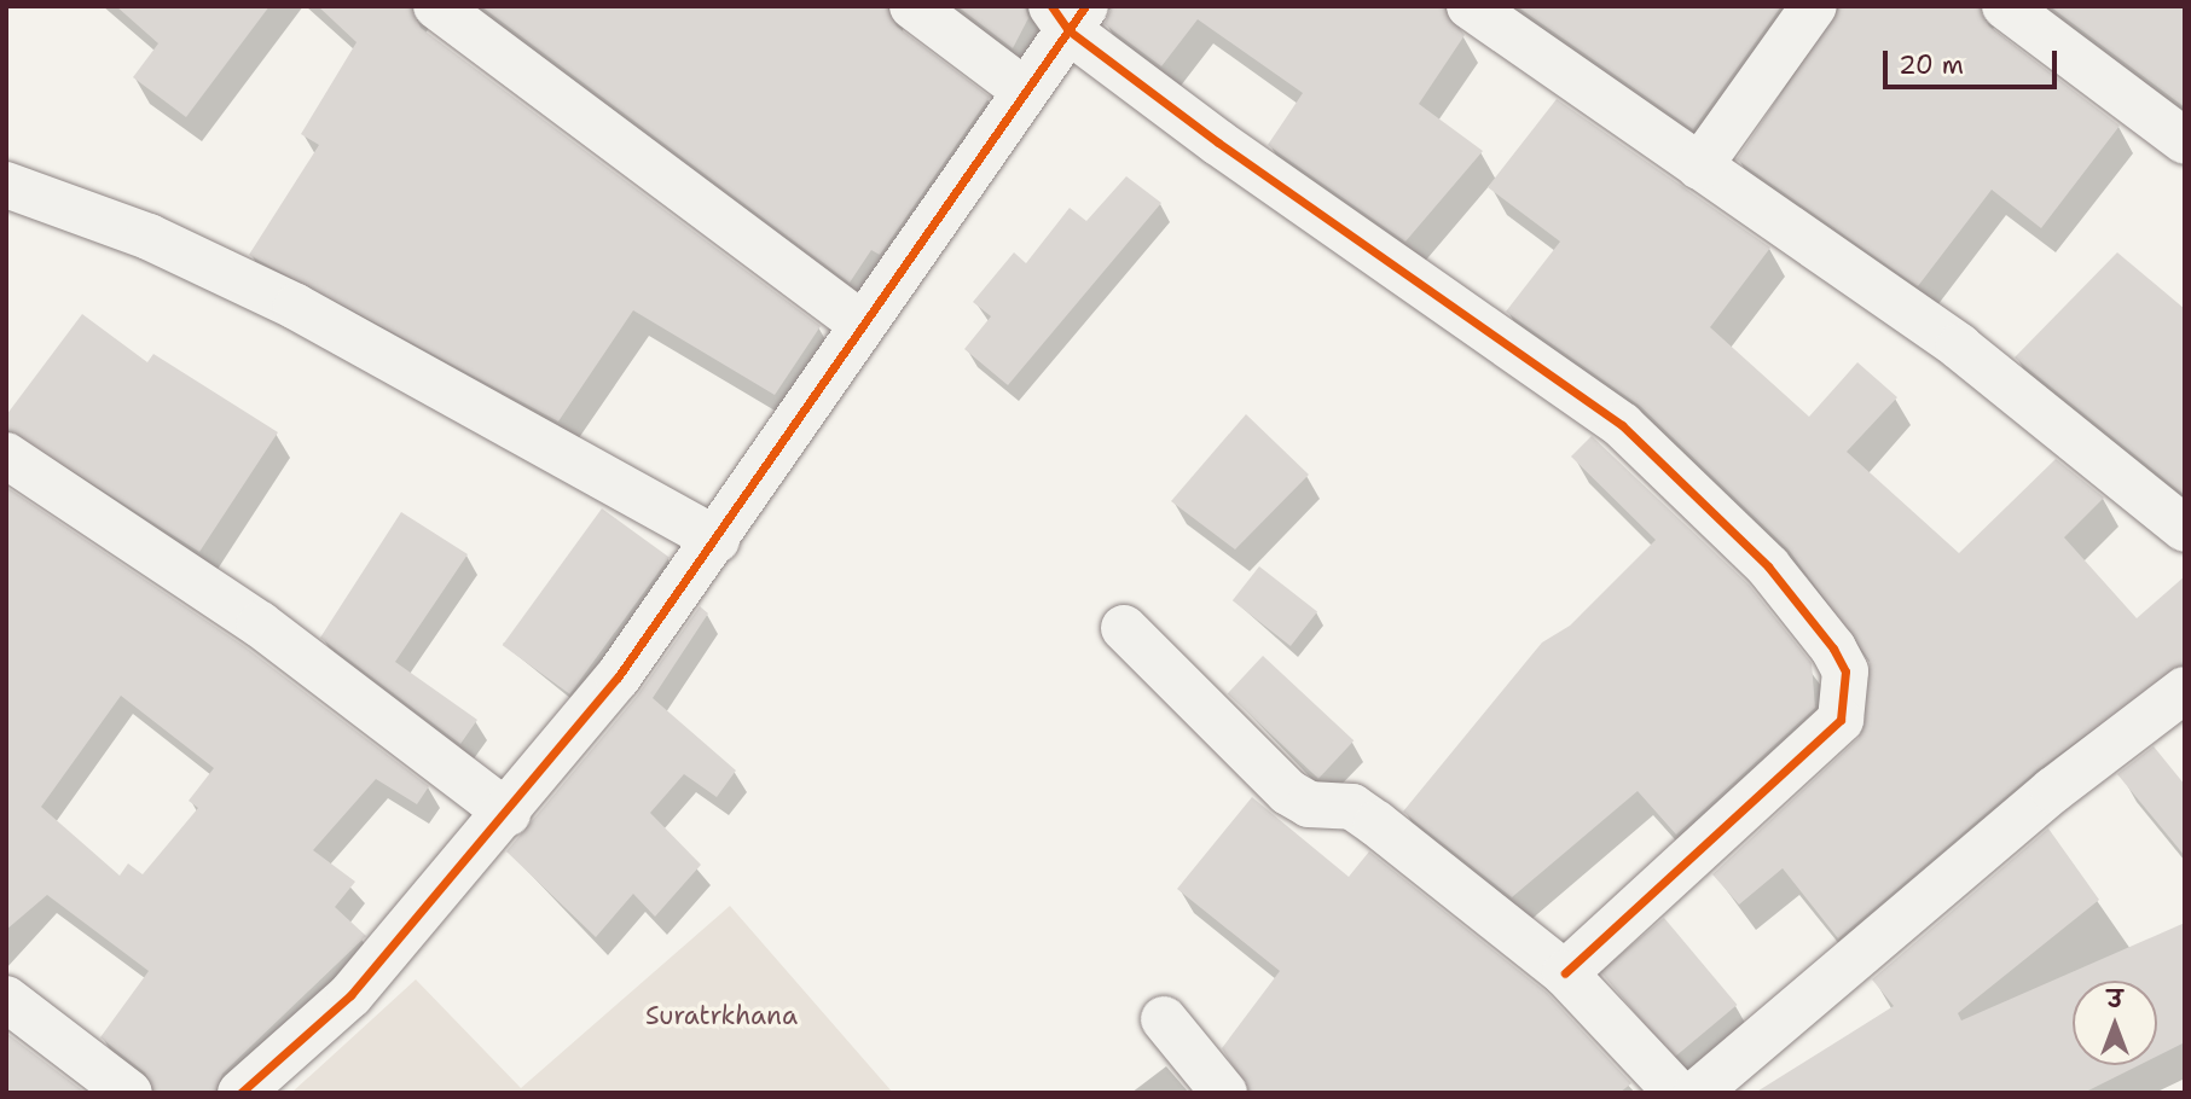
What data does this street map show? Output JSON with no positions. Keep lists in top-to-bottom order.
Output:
{
  "parks": ["Suratrkhana"],
  "scale_bar": "20 m",
  "north": "top"
}
